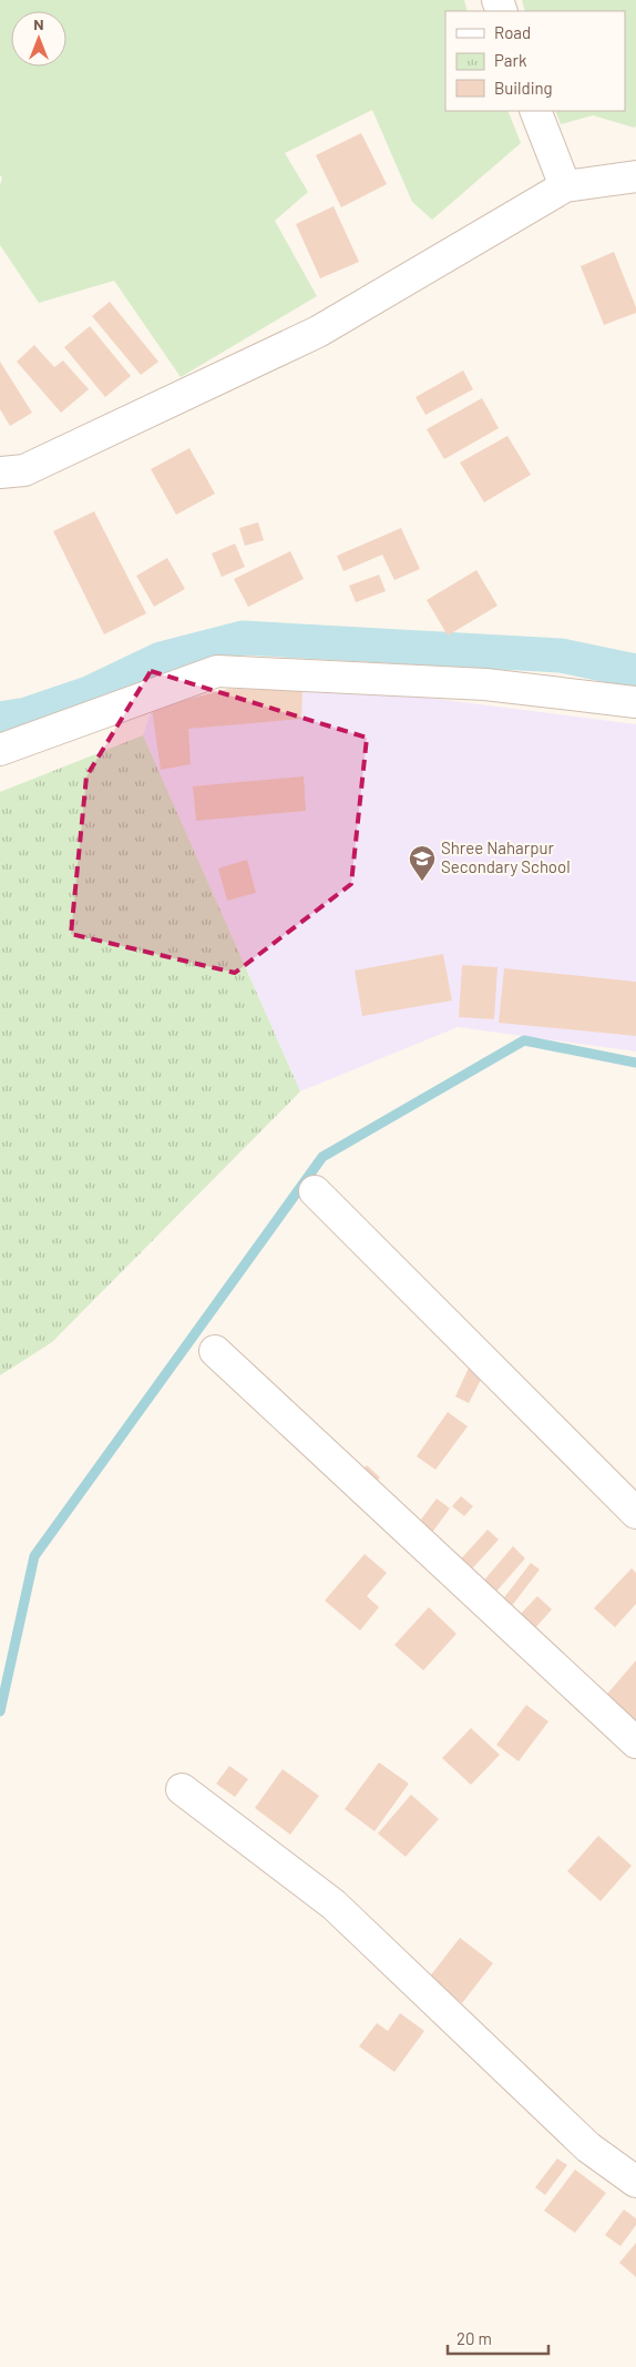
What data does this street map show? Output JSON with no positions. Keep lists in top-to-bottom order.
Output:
{
  "places": {
    "school or university": ["Shree Naharpur Secondary School"]
  },
  "legend": ["Road", "Park", "Building"],
  "scale_bar": "20 m",
  "north": "top"
}
